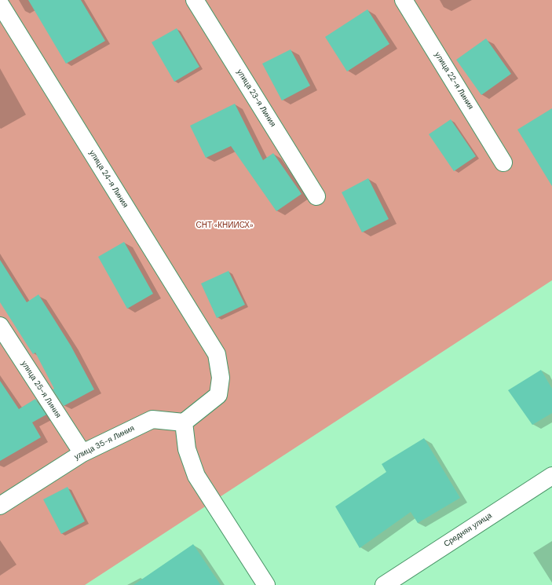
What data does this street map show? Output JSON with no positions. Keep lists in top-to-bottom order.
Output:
{
  "streets": {
    "street": [
      "улица 22-я Линия",
      "улица 23-я Линия",
      "улица 24-я Линия",
      "улица 25-я Линия",
      "улица 35-я Линия",
      "Средняя улица"
    ]
  },
  "crossings": [
    ["улица 24-я Линия", "улица 35-я Линия"],
    ["улица 25-я Линия", "улица 35-я Линия"]
  ],
  "parks": ["СНТ «КНИИСХ»"]
}
